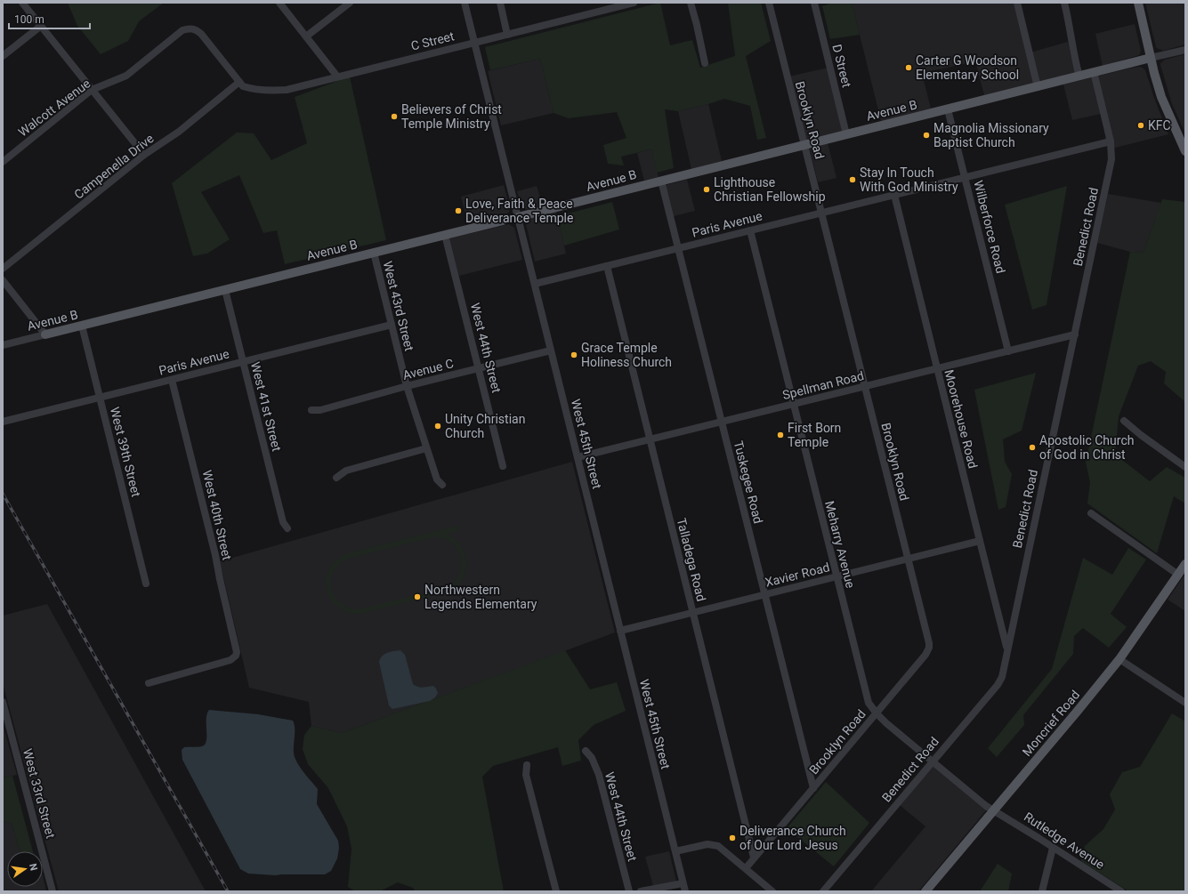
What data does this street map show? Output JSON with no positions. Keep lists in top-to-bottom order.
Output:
{
  "streets": {
    "main road": ["Avenue B", "Moncrief Road"],
    "street": [
      "C Street",
      "D Street",
      "Walcott Avenue",
      "Brooklyn Road",
      "Campenella Drive",
      "Paris Avenue",
      "Wilberforce Road",
      "Benedict Road",
      "West 43rd Street",
      "West 44th Street",
      "Avenue C",
      "Spellman Road",
      "West 41st Street",
      "Moorehouse Road",
      "West 45th Street",
      "West 39th Street",
      "Tuskegee Road",
      "West 40th Street",
      "Meharry Avenue",
      "Talladega Road",
      "Xavier Road",
      "West 33rd Street",
      "Rutledge Avenue"
    ]
  },
  "crossings": [
    ["C Street", "Walcott Avenue"],
    ["C Street", "Campenella Drive"],
    ["C Street", "West 45th Street"],
    ["D Street", "Avenue B"],
    ["Walcott Avenue", "Campenella Drive"],
    ["Avenue B", "Brooklyn Road"],
    ["Avenue B", "Wilberforce Road"],
    ["Avenue B", "Benedict Road"],
    ["Avenue B", "West 43rd Street"],
    ["Avenue B", "West 44th Street"],
    ["Avenue B", "West 41st Street"],
    ["Avenue B", "West 45th Street"],
    ["Avenue B", "West 39th Street"],
    ["Avenue B", "Tuskegee Road"],
    ["Brooklyn Road", "Paris Avenue"],
    ["Brooklyn Road", "Spellman Road"],
    ["Brooklyn Road", "Tuskegee Road"],
    ["Brooklyn Road", "Meharry Avenue"],
    ["Brooklyn Road", "Talladega Road"],
    ["Brooklyn Road", "Xavier Road"],
    ["Paris Avenue", "Wilberforce Road"],
    ["Paris Avenue", "Benedict Road"],
    ["Paris Avenue", "West 43rd Street"],
    ["Paris Avenue", "West 41st Street"],
    ["Paris Avenue", "Moorehouse Road"],
    ["Paris Avenue", "West 45th Street"],
    ["Paris Avenue", "West 39th Street"],
    ["Paris Avenue", "Tuskegee Road"],
    ["Paris Avenue", "West 40th Street"],
    ["Paris Avenue", "Meharry Avenue"],
    ["Paris Avenue", "Talladega Road"],
    ["Wilberforce Road", "Spellman Road"],
    ["Benedict Road", "Spellman Road"],
    ["Benedict Road", "Moorehouse Road"],
    ["Benedict Road", "Meharry Avenue"],
    ["West 43rd Street", "Avenue C"],
    ["West 44th Street", "Avenue C"],
    ["Avenue C", "West 45th Street"],
    ["Spellman Road", "Moorehouse Road"],
    ["Spellman Road", "West 45th Street"],
    ["Spellman Road", "Tuskegee Road"],
    ["Spellman Road", "Meharry Avenue"],
    ["Spellman Road", "Talladega Road"],
    ["Moorehouse Road", "Xavier Road"],
    ["West 45th Street", "Xavier Road"],
    ["Tuskegee Road", "Xavier Road"],
    ["Meharry Avenue", "Xavier Road"],
    ["Meharry Avenue", "Moncrief Road"],
    ["Meharry Avenue", "Rutledge Avenue"],
    ["Talladega Road", "Xavier Road"],
    ["Moncrief Road", "Rutledge Avenue"]
  ],
  "places": [
    "Carter G Woodson Elementary School",
    "Believers of Christ Temple Ministry",
    "KFC",
    "Magnolia Missionary Baptist Church",
    "Stay In Touch With God Ministry",
    "Lighthouse Christian Fellowship",
    "Love, Faith & Peace Deliverance Temple",
    "Grace Temple Holiness Church",
    "Unity Christian Church",
    "First Born Temple",
    "Apostolic Church of God in Christ",
    "Northwestern Legends Elementary",
    "Deliverance Church of Our Lord Jesus"
  ],
  "scale_bar": "100 m",
  "north": "right"
}
